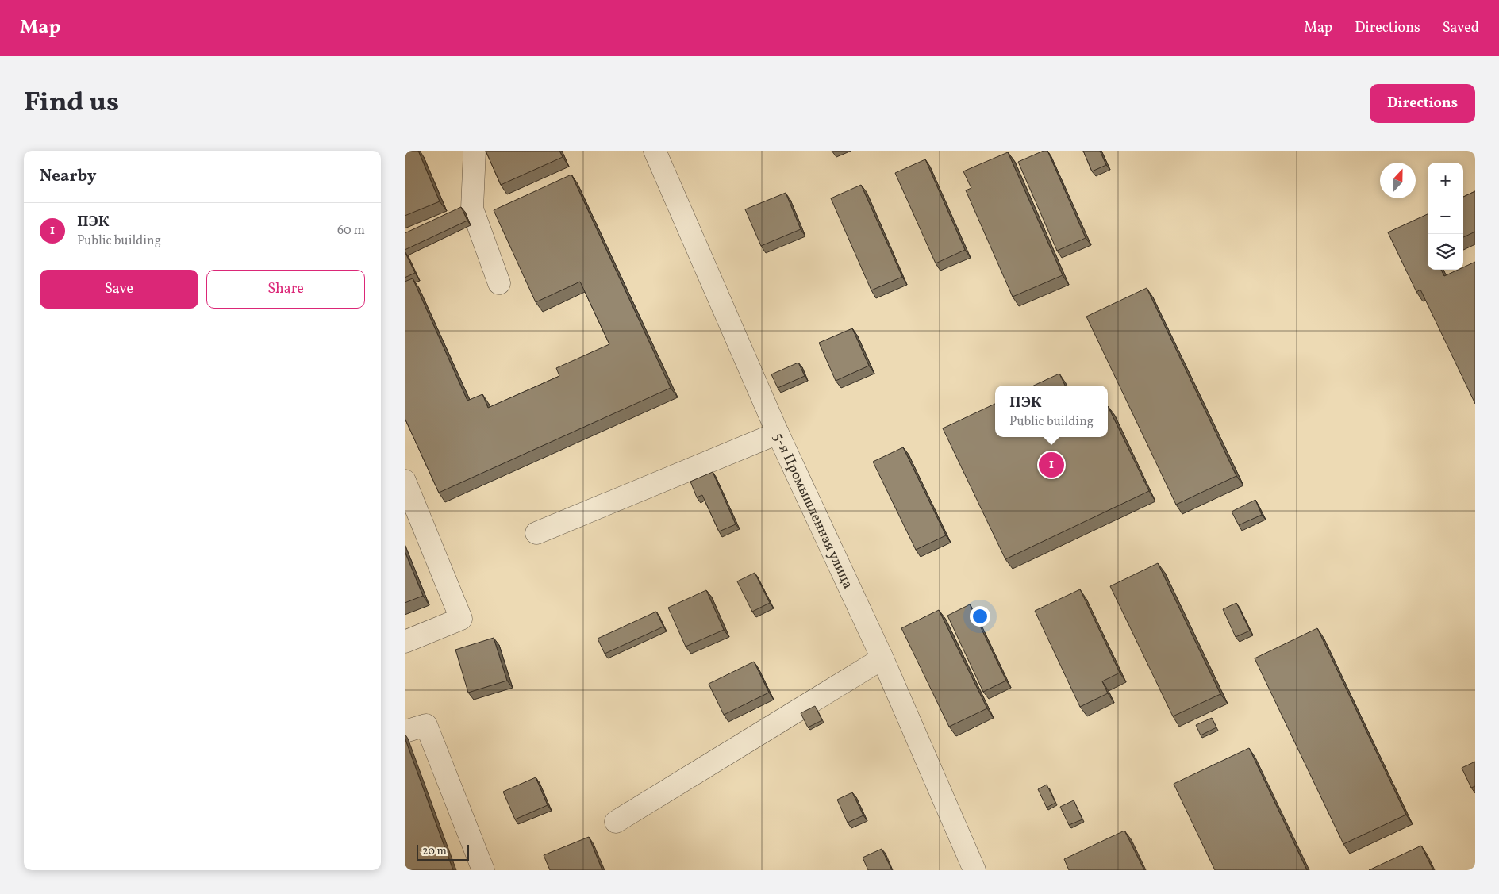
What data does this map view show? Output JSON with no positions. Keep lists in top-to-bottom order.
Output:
{
  "streets": {
    "street": ["5-я Промышленная улица"]
  },
  "scale_bar": "20 m",
  "north": "top",
  "page": {
    "header": "Map",
    "nav": ["Map", "Directions", "Saved"],
    "title": "Find us",
    "buttons": [
      "Directions",
      ["Save", "Share"]
    ],
    "heading": "Nearby",
    "map_buttons": ["+", "−"],
    "list": [
      {
        "mark": "1",
        "name": "ПЭК",
        "note": "Public building",
        "value": "60 m"
      }
    ],
    "popup": ["ПЭК", "Public building"],
    "pins": "1",
    "scale": "20 m"
  }
}
